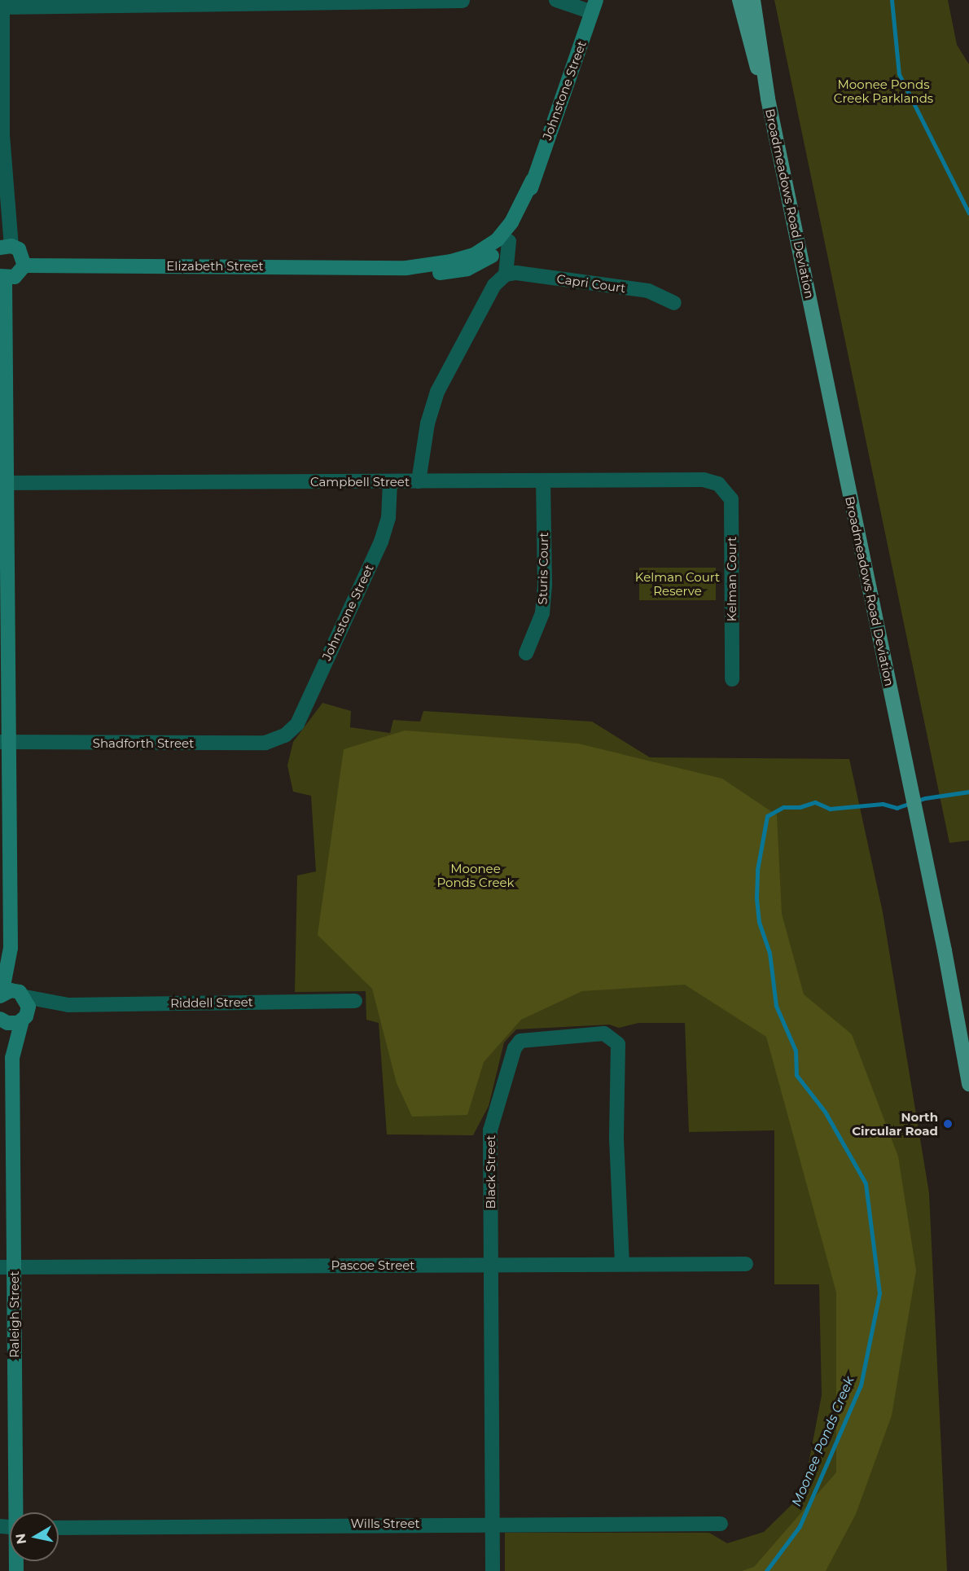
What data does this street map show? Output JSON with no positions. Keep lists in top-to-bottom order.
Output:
{
  "streets": {
    "main road": ["Broadmeadows Road Deviation"],
    "street": [
      "Johnstone Street",
      "Elizabeth Street",
      "Capri Court",
      "Campbell Street",
      "Sturis Court",
      "Kelman Court",
      "Shadforth Street",
      "Riddell Street",
      "Black Street",
      "Pascoe Street",
      "Raleigh Street",
      "Wills Street"
    ]
  },
  "crossings": [
    ["Johnstone Street", "Elizabeth Street"],
    ["Johnstone Street", "Capri Court"],
    ["Johnstone Street", "Campbell Street"],
    ["Johnstone Street", "Shadforth Street"],
    ["Campbell Street", "Sturis Court"],
    ["Campbell Street", "Kelman Court"],
    ["Riddell Street", "Raleigh Street"],
    ["Black Street", "Pascoe Street"],
    ["Black Street", "Wills Street"],
    ["Pascoe Street", "Raleigh Street"]
  ],
  "water": ["Moonee Ponds Creek"],
  "parks": ["Moonee Ponds Creek Parklands", "Kelman Court Reserve", "Moonee Ponds Creek"],
  "places": ["North Circular Road"],
  "north": "left"
}
